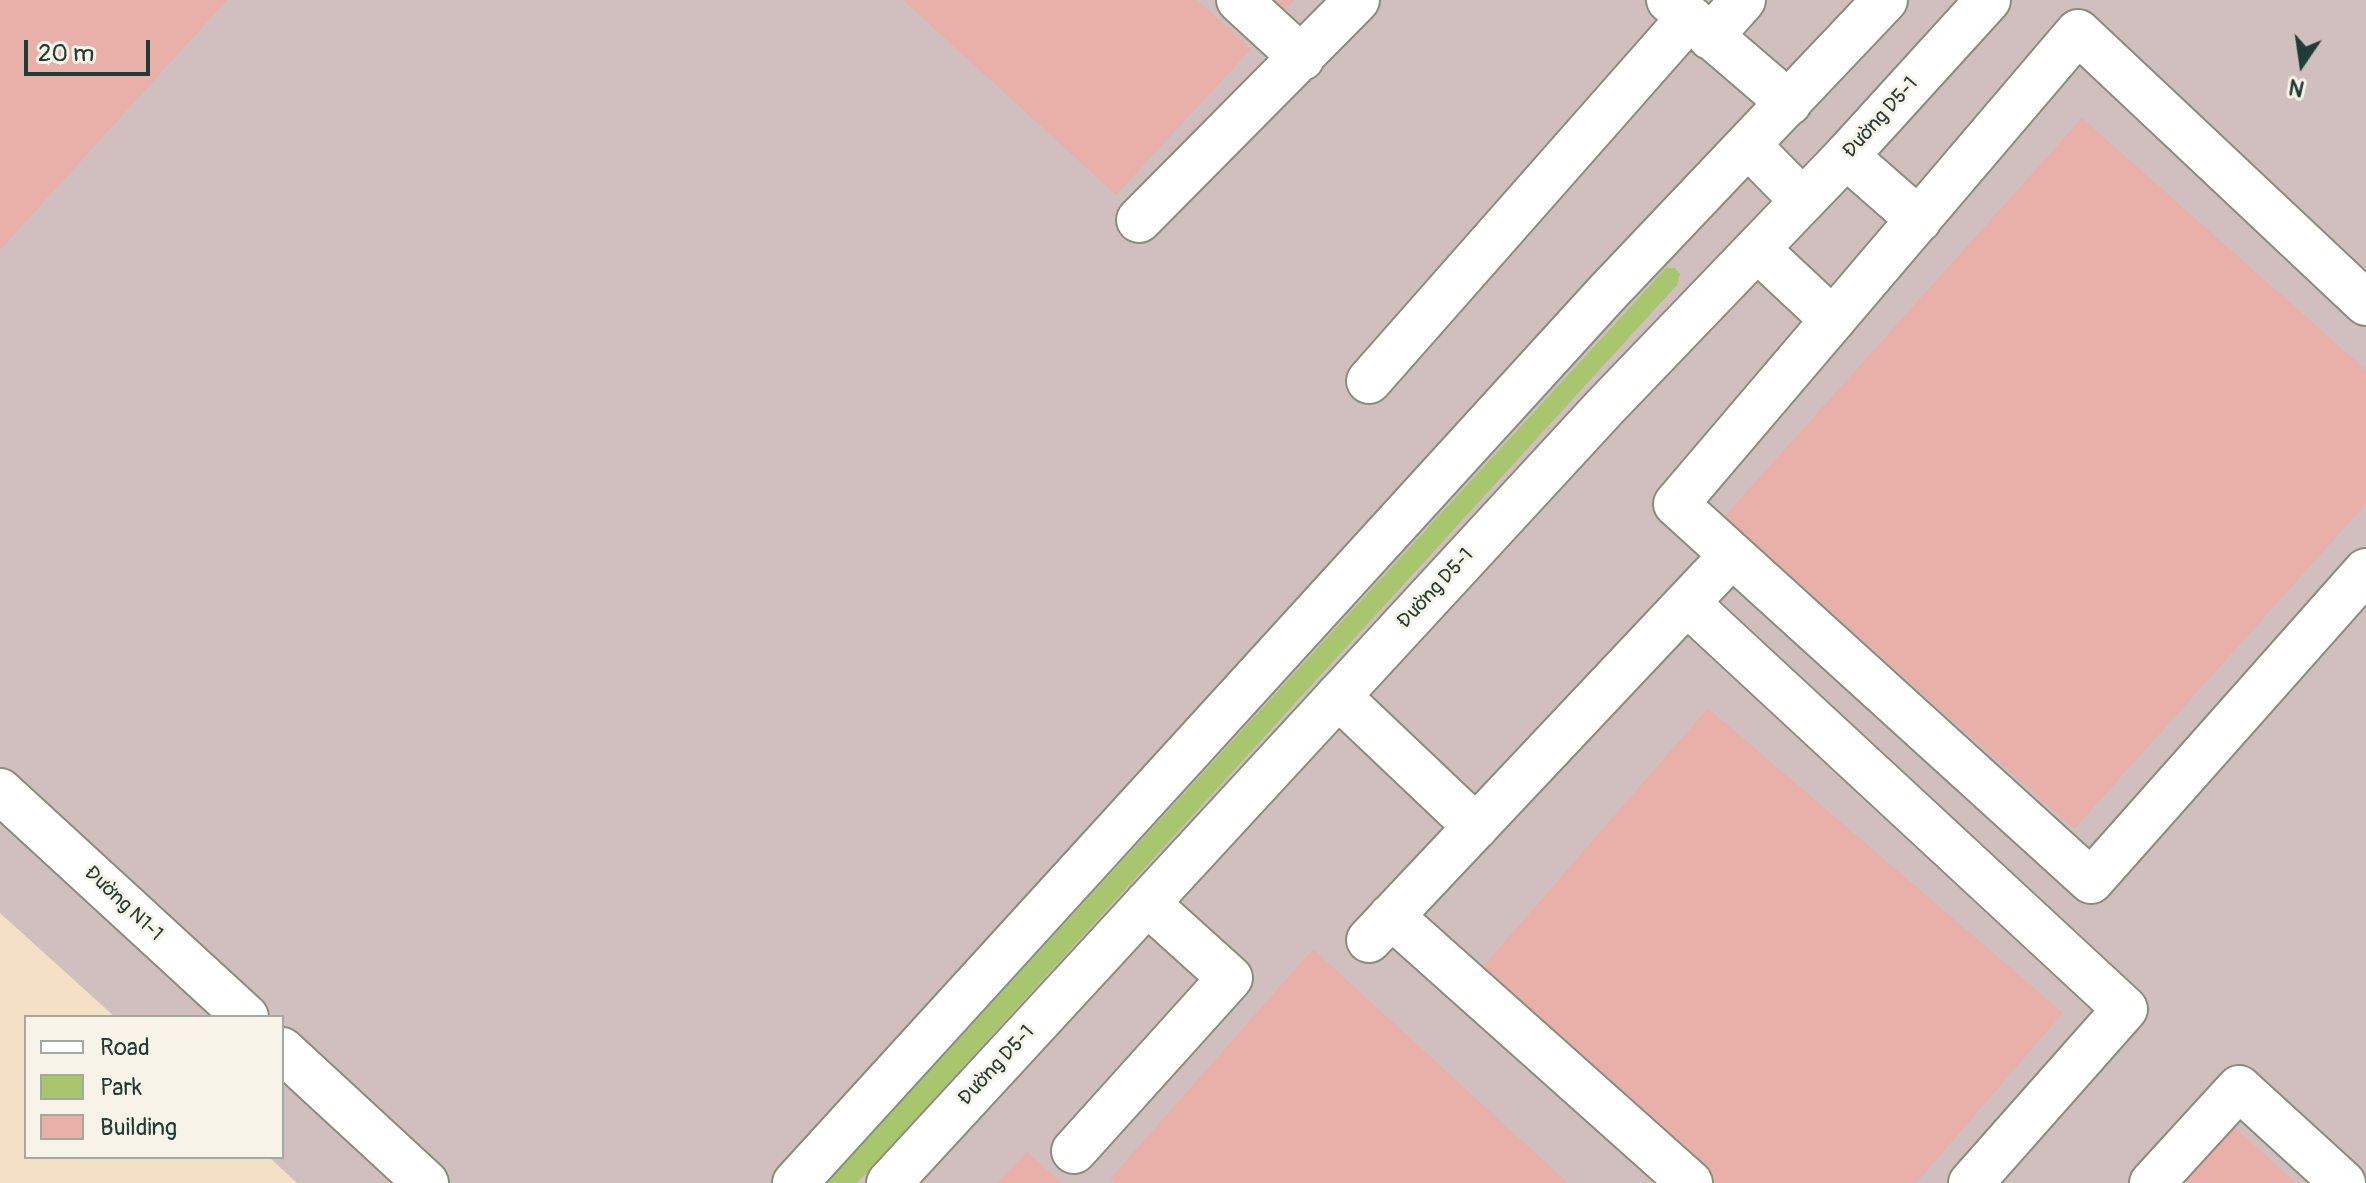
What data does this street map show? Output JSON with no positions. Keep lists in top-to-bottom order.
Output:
{
  "streets": {
    "main road": ["Đường D5-1", "Đường N1-1"]
  },
  "legend": ["Road", "Park", "Building"],
  "scale_bar": "20 m",
  "north": "bottom"
}
